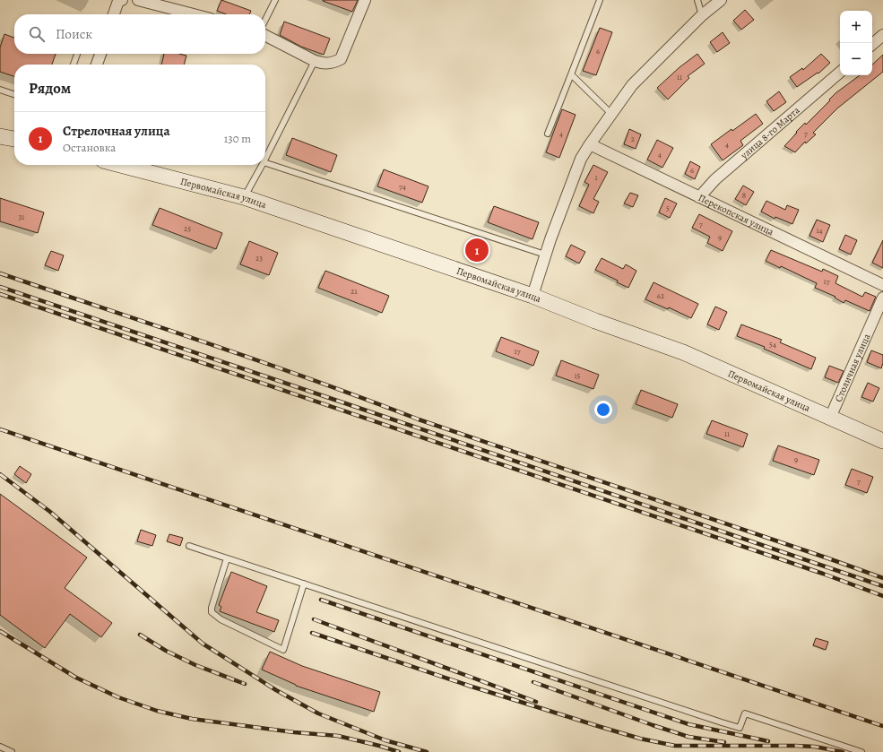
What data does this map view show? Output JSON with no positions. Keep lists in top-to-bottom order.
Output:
{
  "streets": {
    "main road": ["Первомайская улица"],
    "street": ["улица 8-го Марта", "Перекопская улица", "Столичная улица"]
  },
  "crossings": [
    ["улица 8-го Марта", "Перекопская улица"],
    ["Первомайская улица", "Столичная улица"]
  ],
  "house_numbers": [
    "6",
    "11",
    "4",
    "7",
    "2",
    "4",
    "4",
    "6",
    "1",
    "74",
    "8",
    "5",
    "31",
    "7",
    "25",
    "14",
    "9",
    "23",
    "17",
    "21",
    "62",
    "54",
    "17",
    "15",
    "11",
    "9",
    "7"
  ],
  "page": {
    "map_buttons": ["+", "−"],
    "search": "Поиск",
    "heading": "Рядом",
    "list": [
      {
        "mark": "1",
        "name": "Стрелочная улица",
        "note": "Остановка",
        "value": "130 m"
      }
    ],
    "pins": "1"
  }
}
